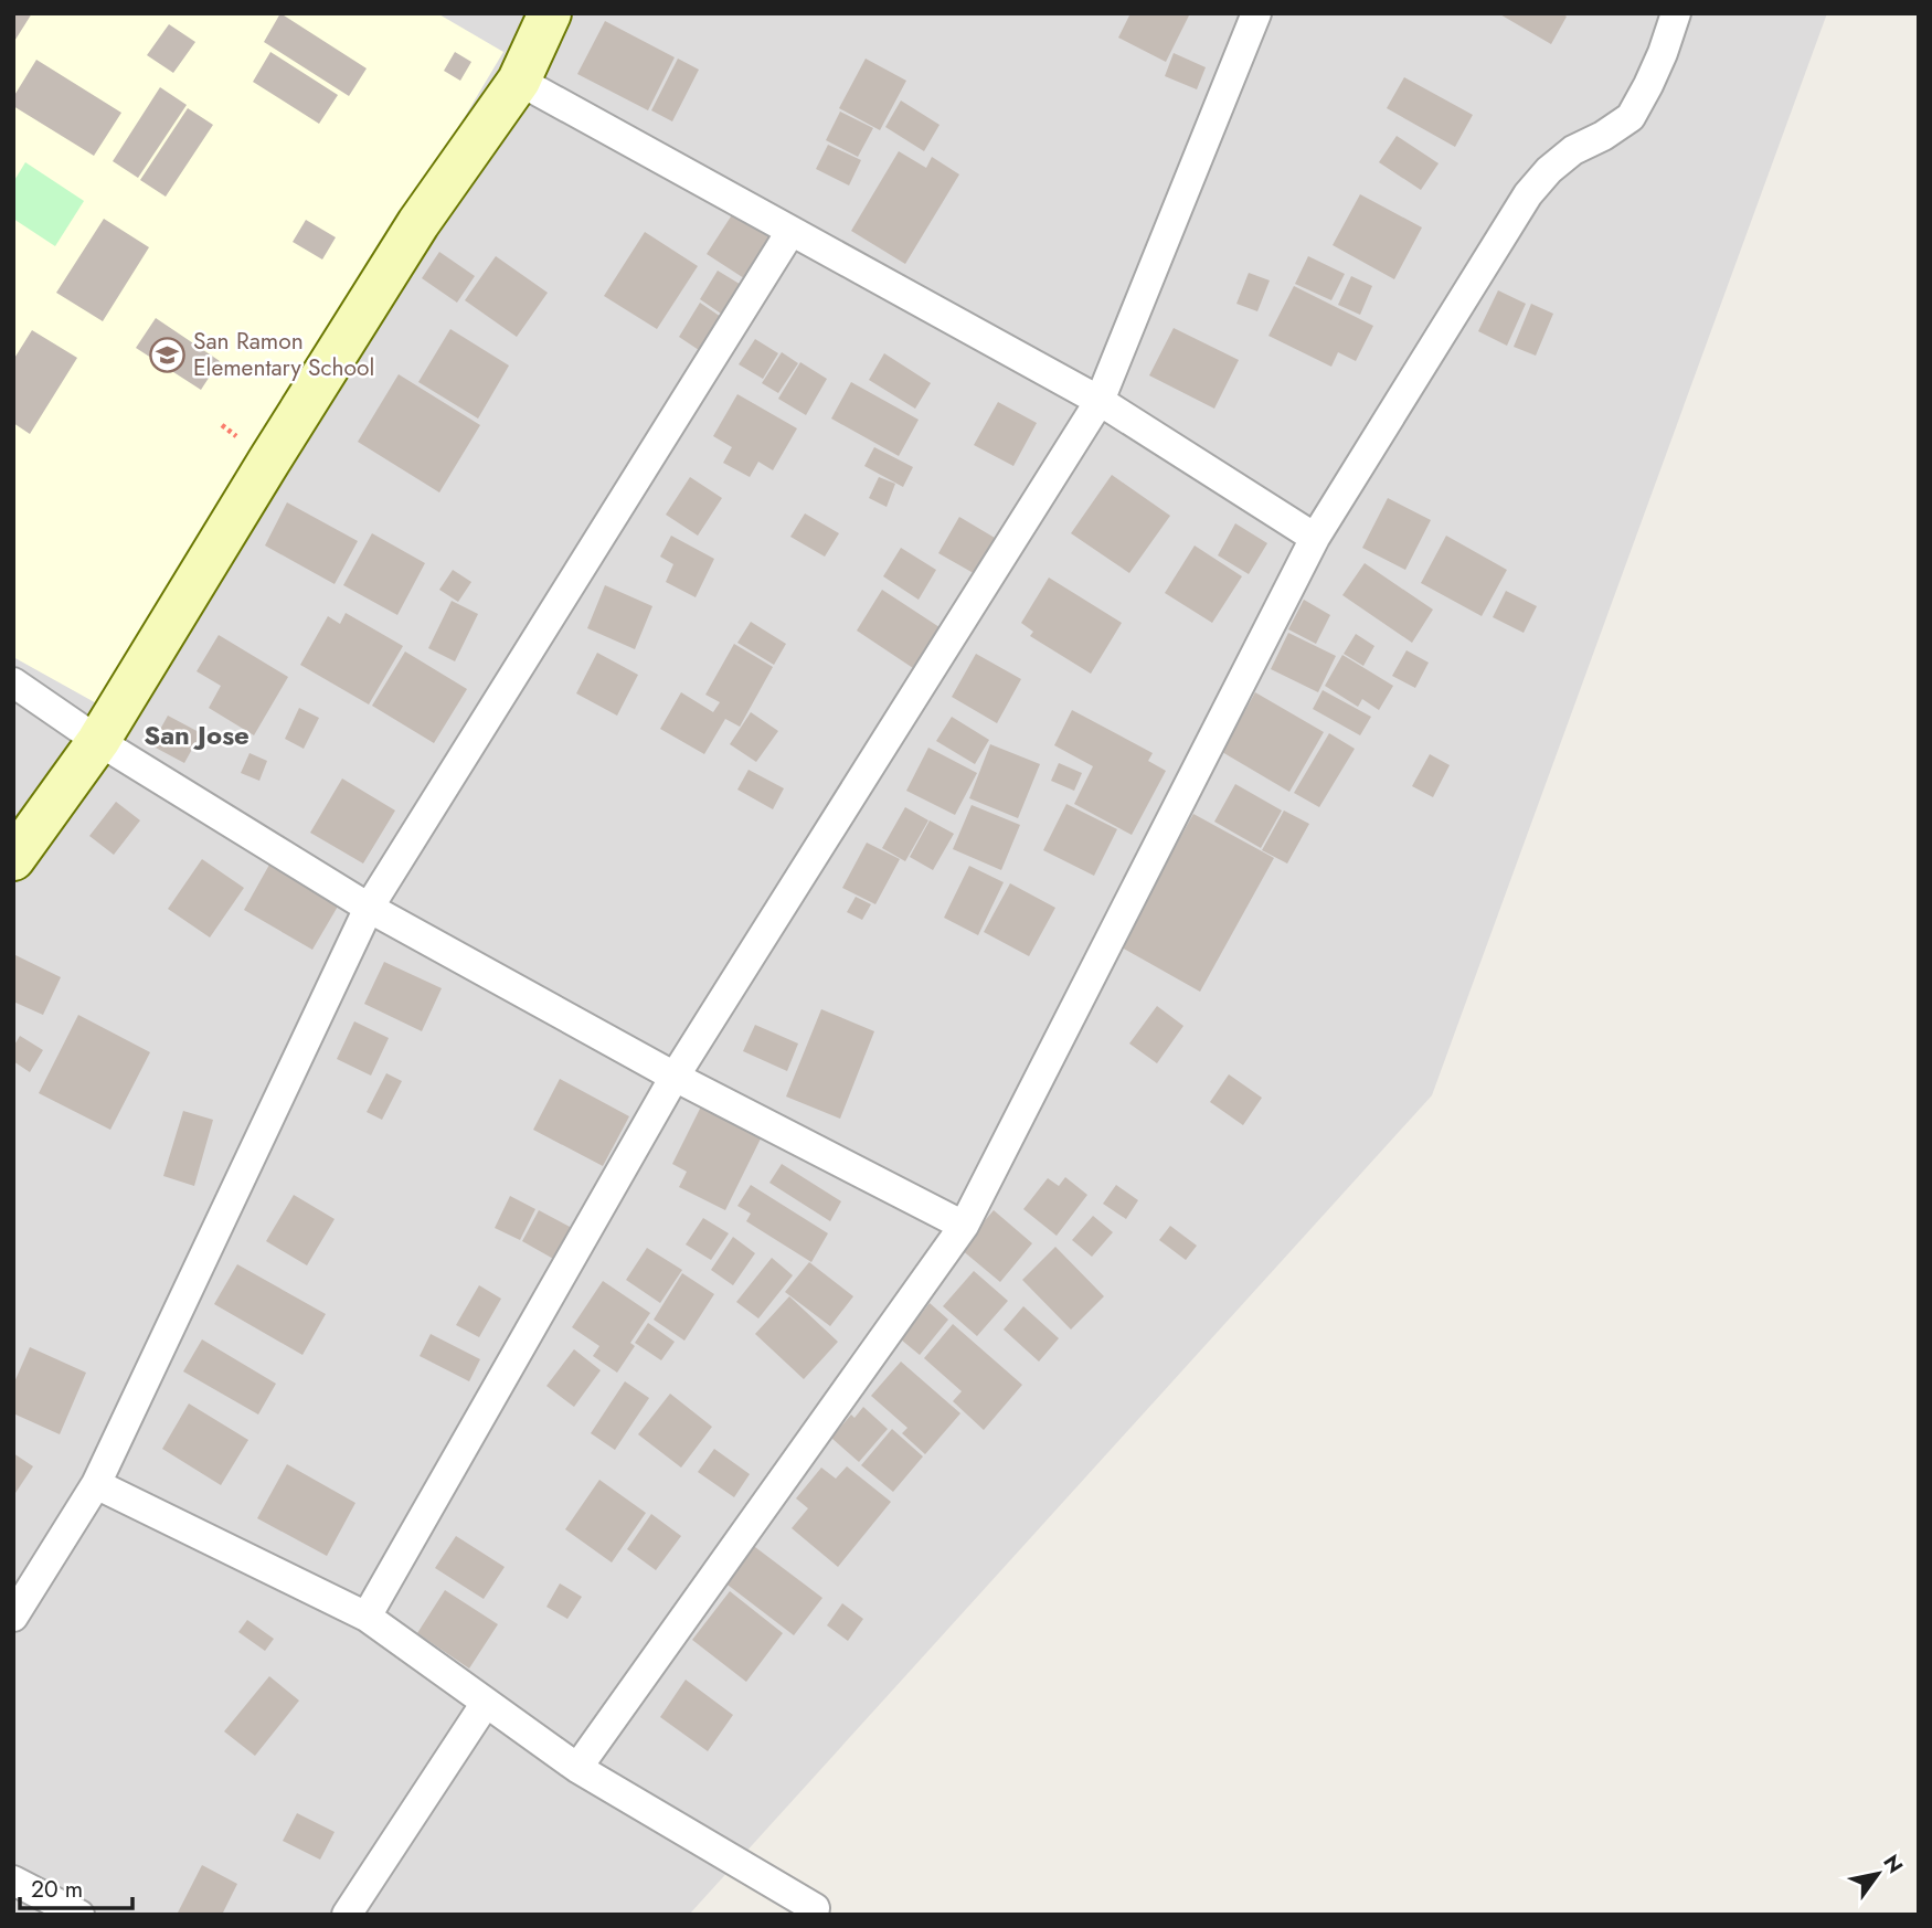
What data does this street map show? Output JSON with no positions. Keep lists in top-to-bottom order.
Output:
{
  "districts": ["San Jose"],
  "places": {
    "school or university": ["San Ramon Elementary School"]
  },
  "scale_bar": "20 m",
  "north": "top right"
}
